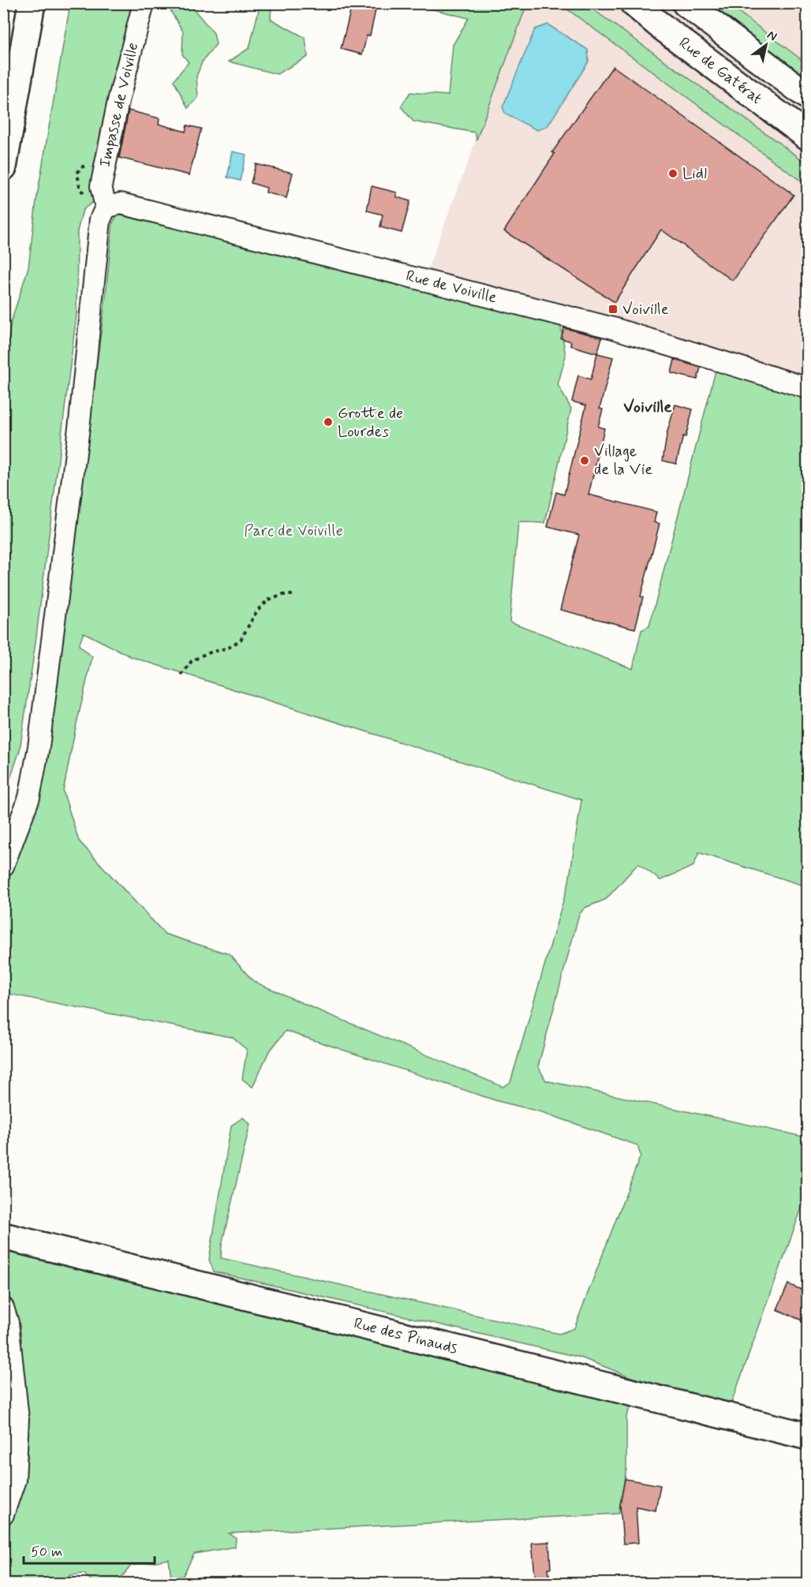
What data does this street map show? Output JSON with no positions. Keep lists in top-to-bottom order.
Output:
{
  "streets": {
    "main road": ["Rue de Gatérat", "Rue des Pinauds"],
    "street": ["Impasse de Voiville", "Rue de Voiville"]
  },
  "crossings": [
    ["Impasse de Voiville", "Rue de Voiville"]
  ],
  "districts": ["Voiville"],
  "parks": ["Parc de Voiville"],
  "places": {
    "other": ["Lidl", "Grotte de Lourdes", "Village de la Vie"],
    "transit": ["Voiville"]
  },
  "scale_bar": "50 m",
  "north": "top right"
}
